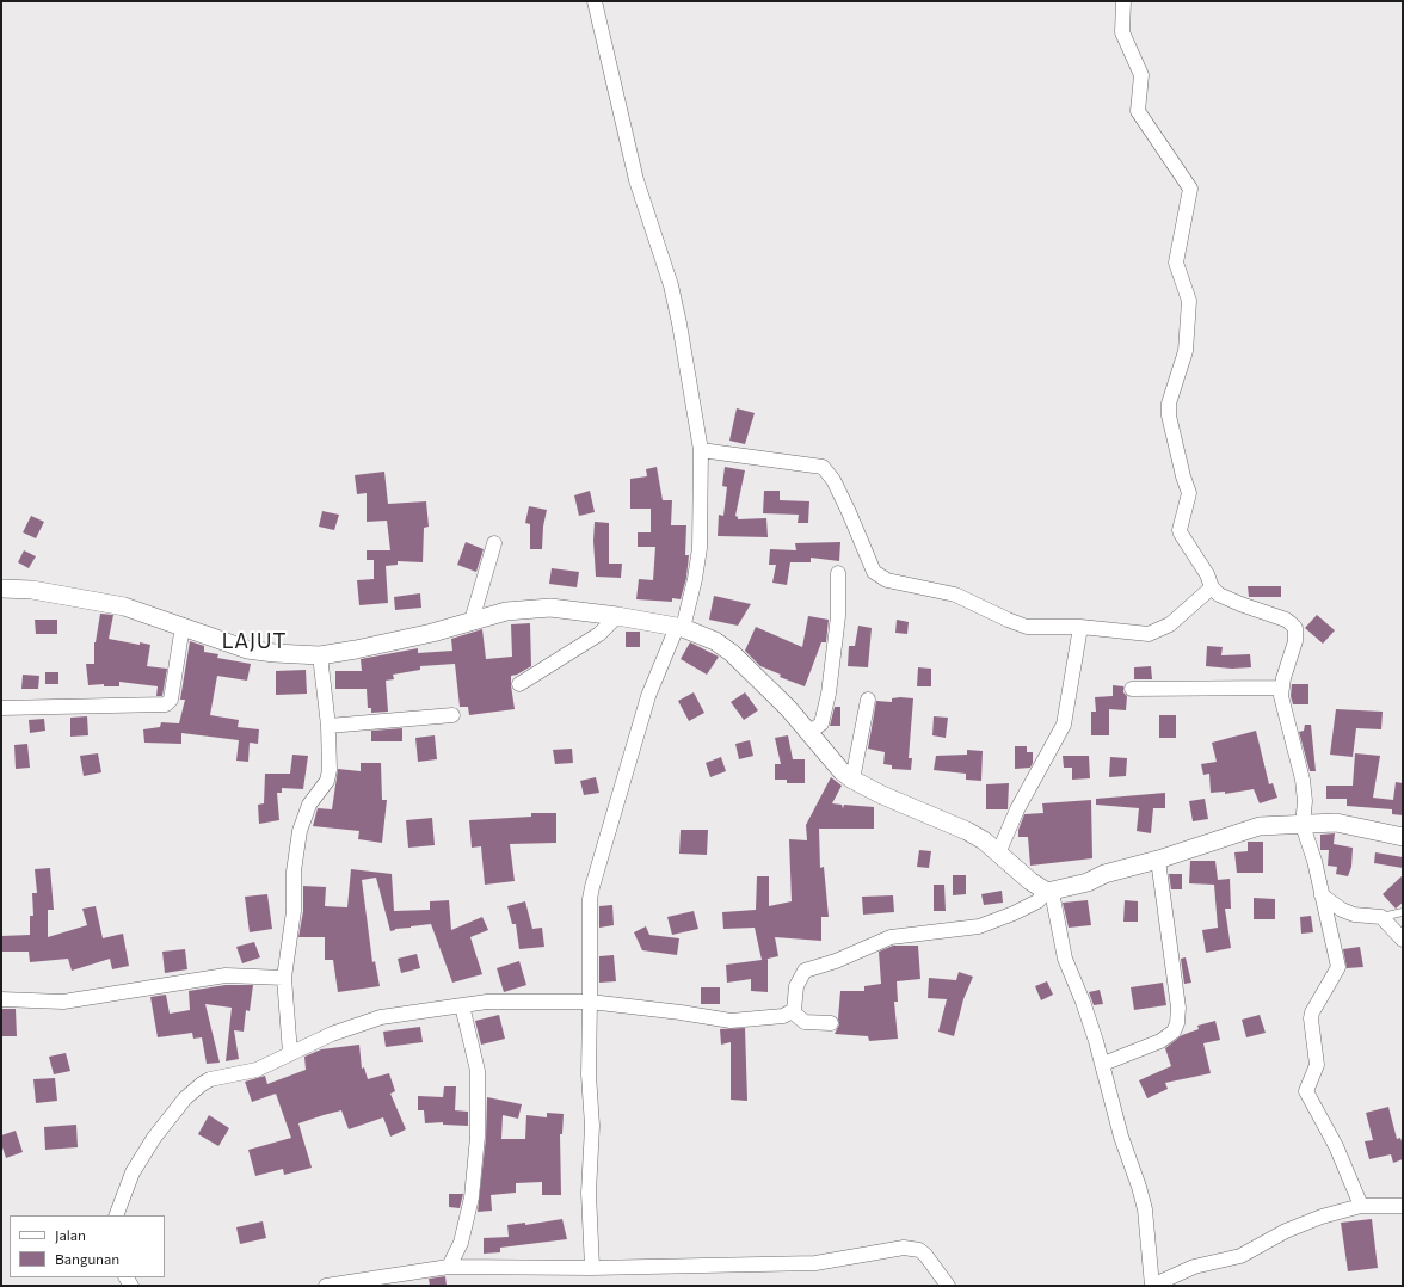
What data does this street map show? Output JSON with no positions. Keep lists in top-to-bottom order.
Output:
{
  "districts": ["LAJUT"],
  "legend": ["Jalan", "Bangunan"]
}
